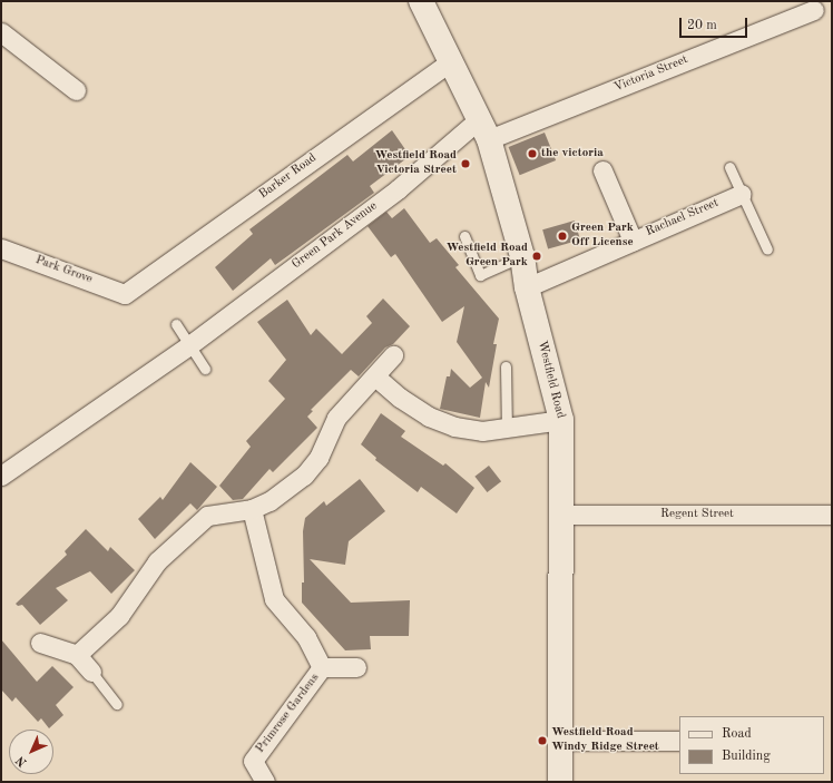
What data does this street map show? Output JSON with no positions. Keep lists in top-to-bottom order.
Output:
{
  "streets": {
    "main road": ["Westfield Road"],
    "street": [
      "Victoria Street",
      "Barker Road",
      "Rachael Street",
      "Green Park Avenue",
      "Park Grove",
      "Regent Street",
      "Primrose Gardens"
    ]
  },
  "crossings": [
    ["Victoria Street", "Green Park Avenue"],
    ["Victoria Street", "Westfield Road"],
    ["Barker Road", "Park Grove"],
    ["Barker Road", "Westfield Road"],
    ["Rachael Street", "Westfield Road"],
    ["Green Park Avenue", "Westfield Road"],
    ["Westfield Road", "Regent Street"]
  ],
  "places": [
    "the victoria",
    "Westfield Road Victoria Street",
    "Green Park Off License",
    "Westfield Road Green Park",
    "Westfield Road Windy Ridge Street"
  ],
  "legend": ["Road", "Building"],
  "scale_bar": "20 m",
  "north": "bottom left"
}
